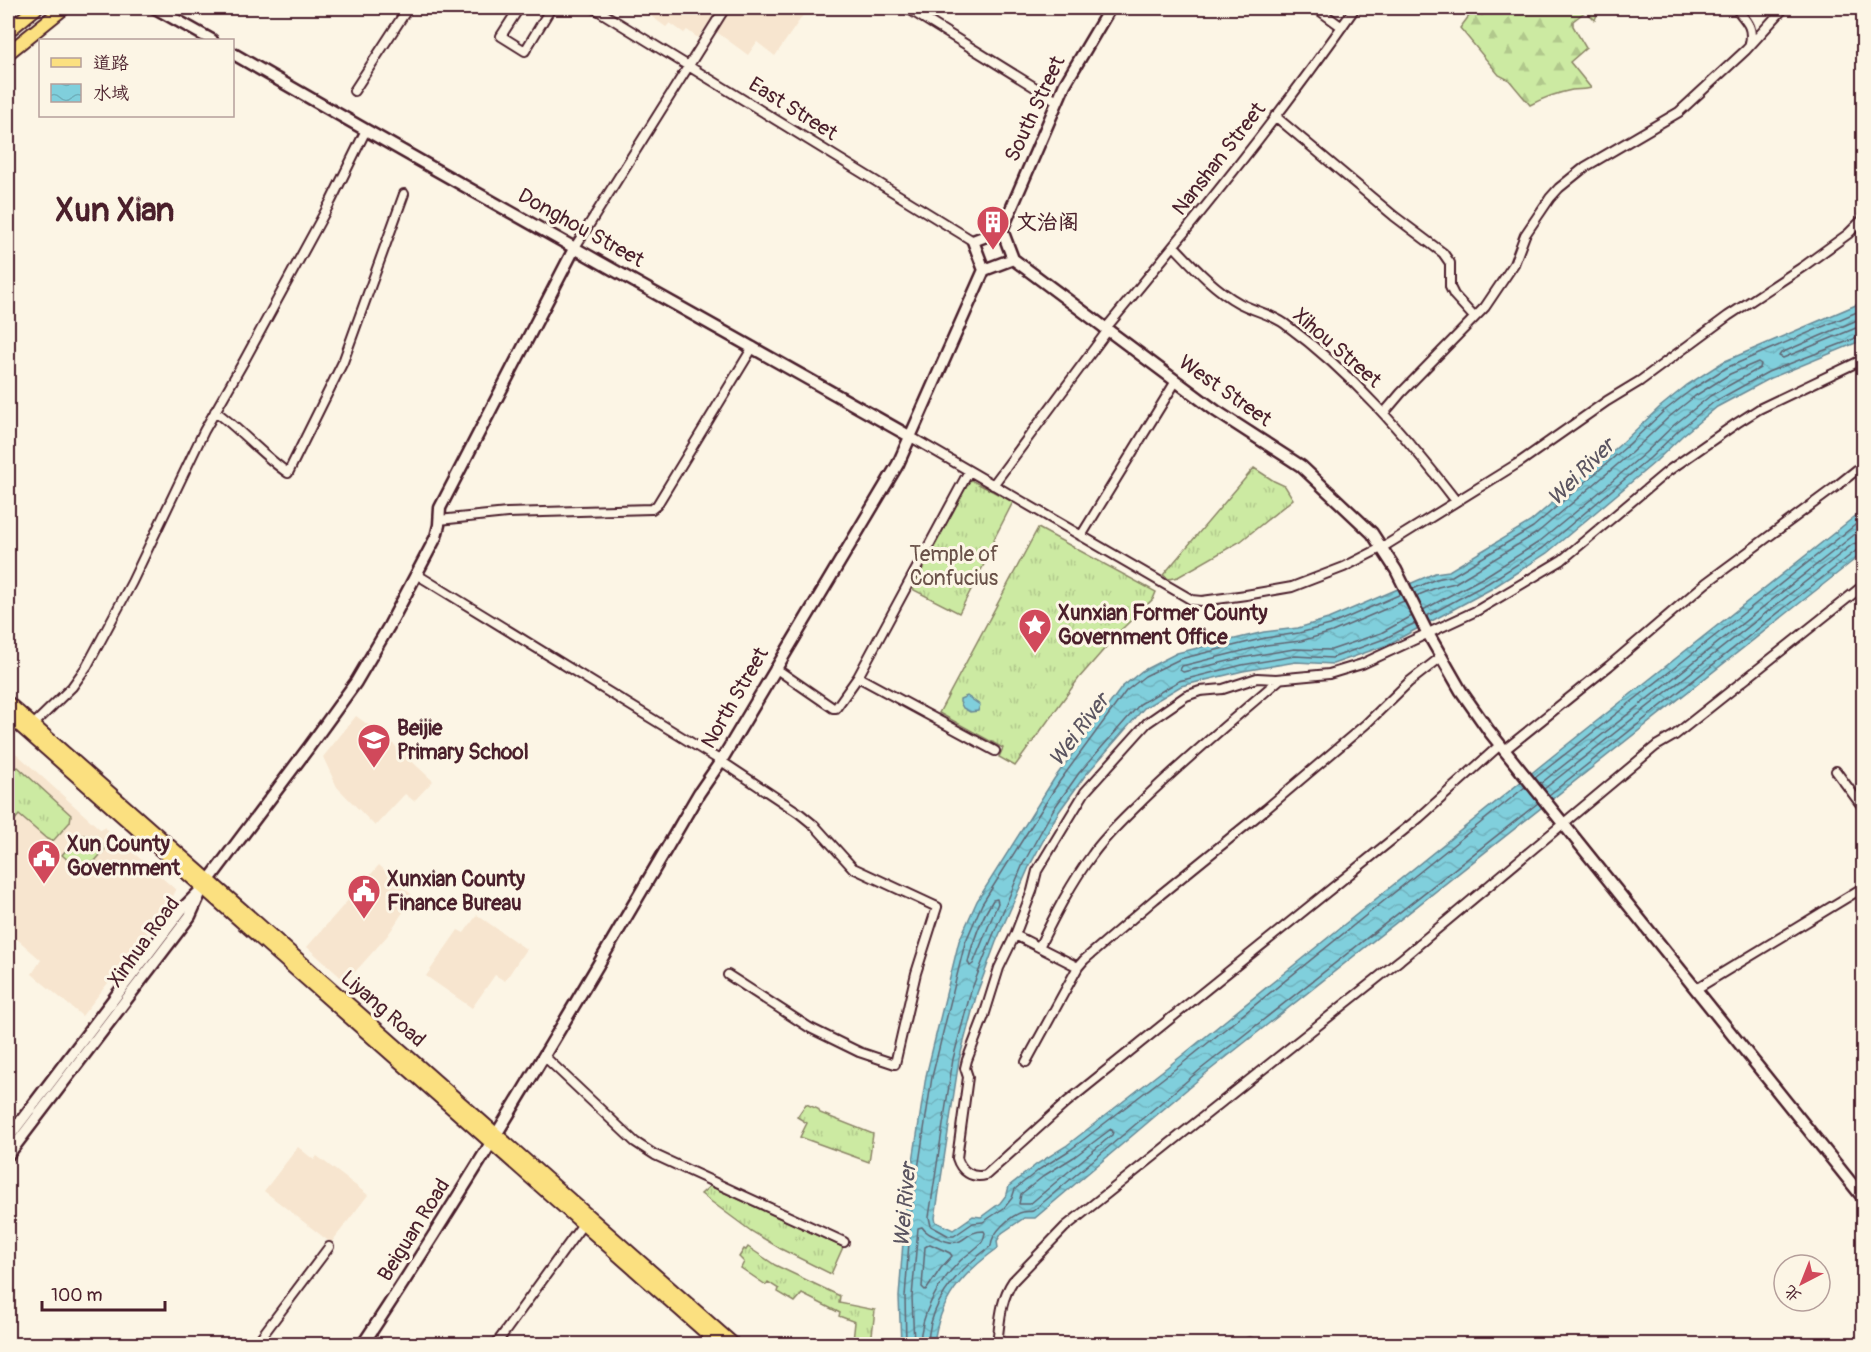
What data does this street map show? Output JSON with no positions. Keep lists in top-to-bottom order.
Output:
{
  "streets": {
    "main road": ["Liyang Road"],
    "street": [
      "East Street",
      "South Street",
      "Nanshan Street",
      "Donghou Street",
      "Xihou Street",
      "West Street",
      "North Street",
      "Xinhua Road",
      "Beiguan Road"
    ]
  },
  "crossings": [
    ["Nanshan Street", "Xihou Street"],
    ["Nanshan Street", "West Street"],
    ["Donghou Street", "North Street"],
    ["North Street", "Liyang Road"],
    ["North Street", "Beiguan Road"],
    ["Xinhua Road", "Liyang Road"],
    ["Liyang Road", "Beiguan Road"]
  ],
  "districts": ["Xun Xian"],
  "water": ["Wei River"],
  "parks": ["Temple of Confucius"],
  "places": {
    "building": ["文治阁"],
    "place": ["Xunxian Former County Government Office"],
    "school or university": ["Beijie Primary School"],
    "public building": ["Xun County Government", "Xunxian County Finance Bureau"]
  },
  "legend": ["道路", "水域"],
  "scale_bar": "100 m",
  "north": "bottom left"
}
